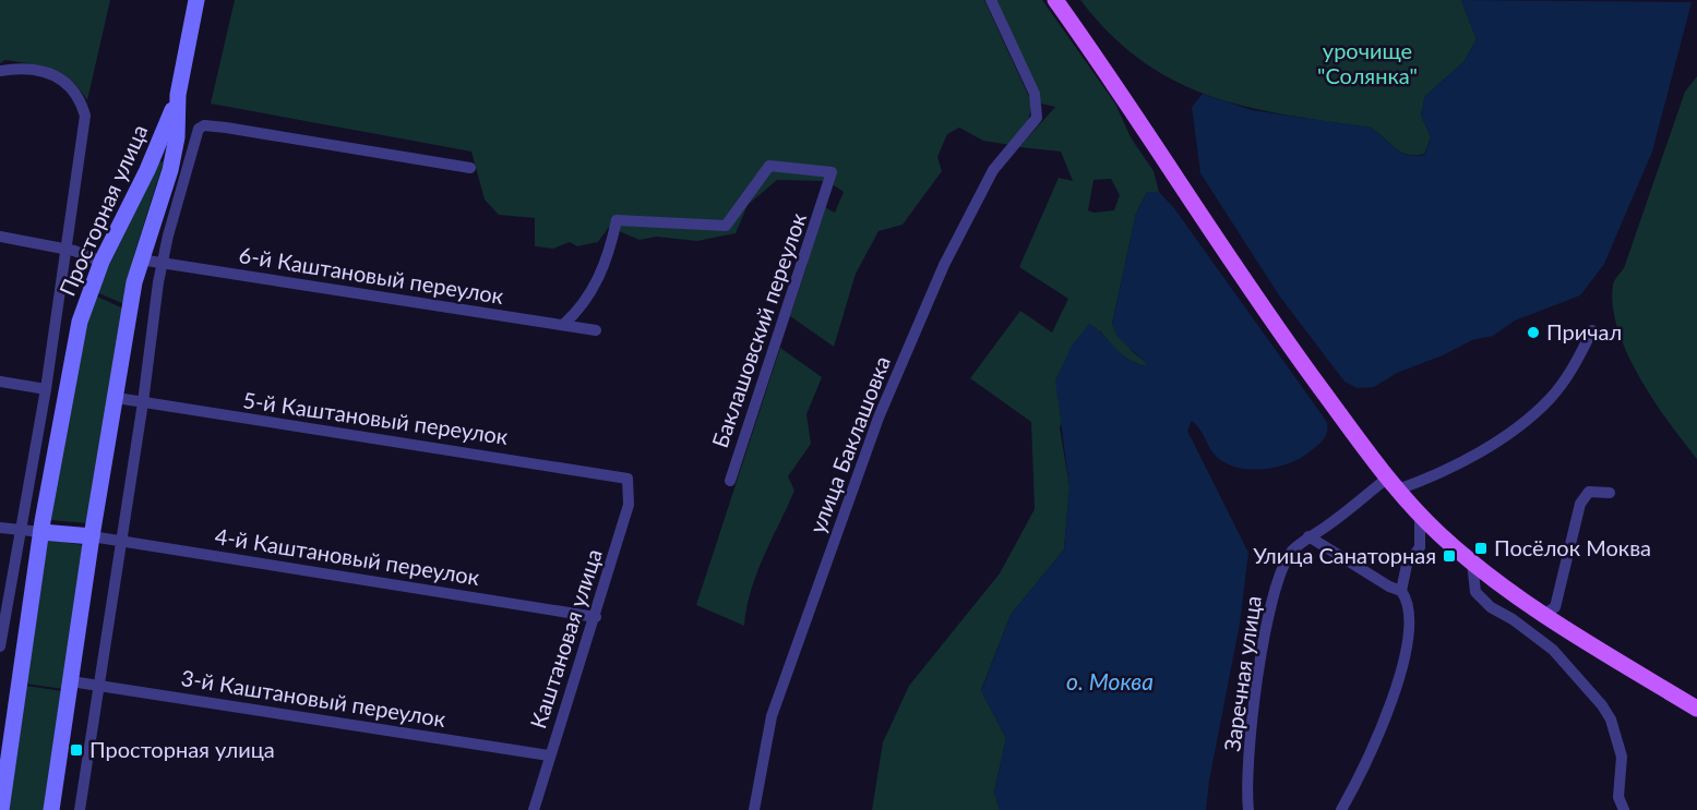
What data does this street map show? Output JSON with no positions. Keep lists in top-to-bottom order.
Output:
{
  "streets": {
    "main road": ["Просторная улица"],
    "street": [
      "6-й Каштановый переулок",
      "Баклашовский переулок",
      "5-й Каштановый переулок",
      "улица Баклашовка",
      "4-й Каштановый переулок",
      "Каштановая улица",
      "Заречная улица",
      "3-й Каштановый переулок"
    ]
  },
  "crossings": [
    ["Просторная улица", "6-й Каштановый переулок"],
    ["Просторная улица", "5-й Каштановый переулок"],
    ["Просторная улица", "4-й Каштановый переулок"],
    ["Просторная улица", "3-й Каштановый переулок"],
    ["6-й Каштановый переулок", "Баклашовский переулок"],
    ["5-й Каштановый переулок", "Каштановая улица"],
    ["4-й Каштановый переулок", "Каштановая улица"],
    ["Каштановая улица", "3-й Каштановый переулок"]
  ],
  "water": ["о. Моква"],
  "parks": ["урочище \"Солянка\""],
  "places": {
    "other": ["Причал"],
    "transit": ["Посёлок Моква", "Улица Санаторная", "Просторная улица"]
  }
}
